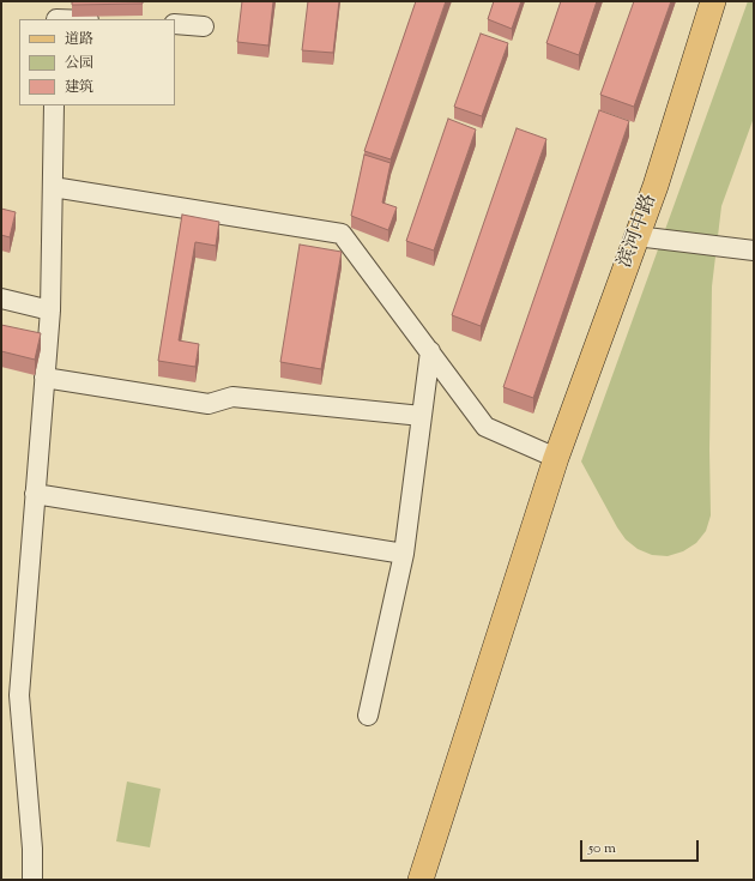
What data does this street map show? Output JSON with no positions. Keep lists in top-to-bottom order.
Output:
{
  "streets": {
    "main road": ["滨河中路"]
  },
  "legend": ["道路", "公园", "建筑"],
  "scale_bar": "50 m"
}
